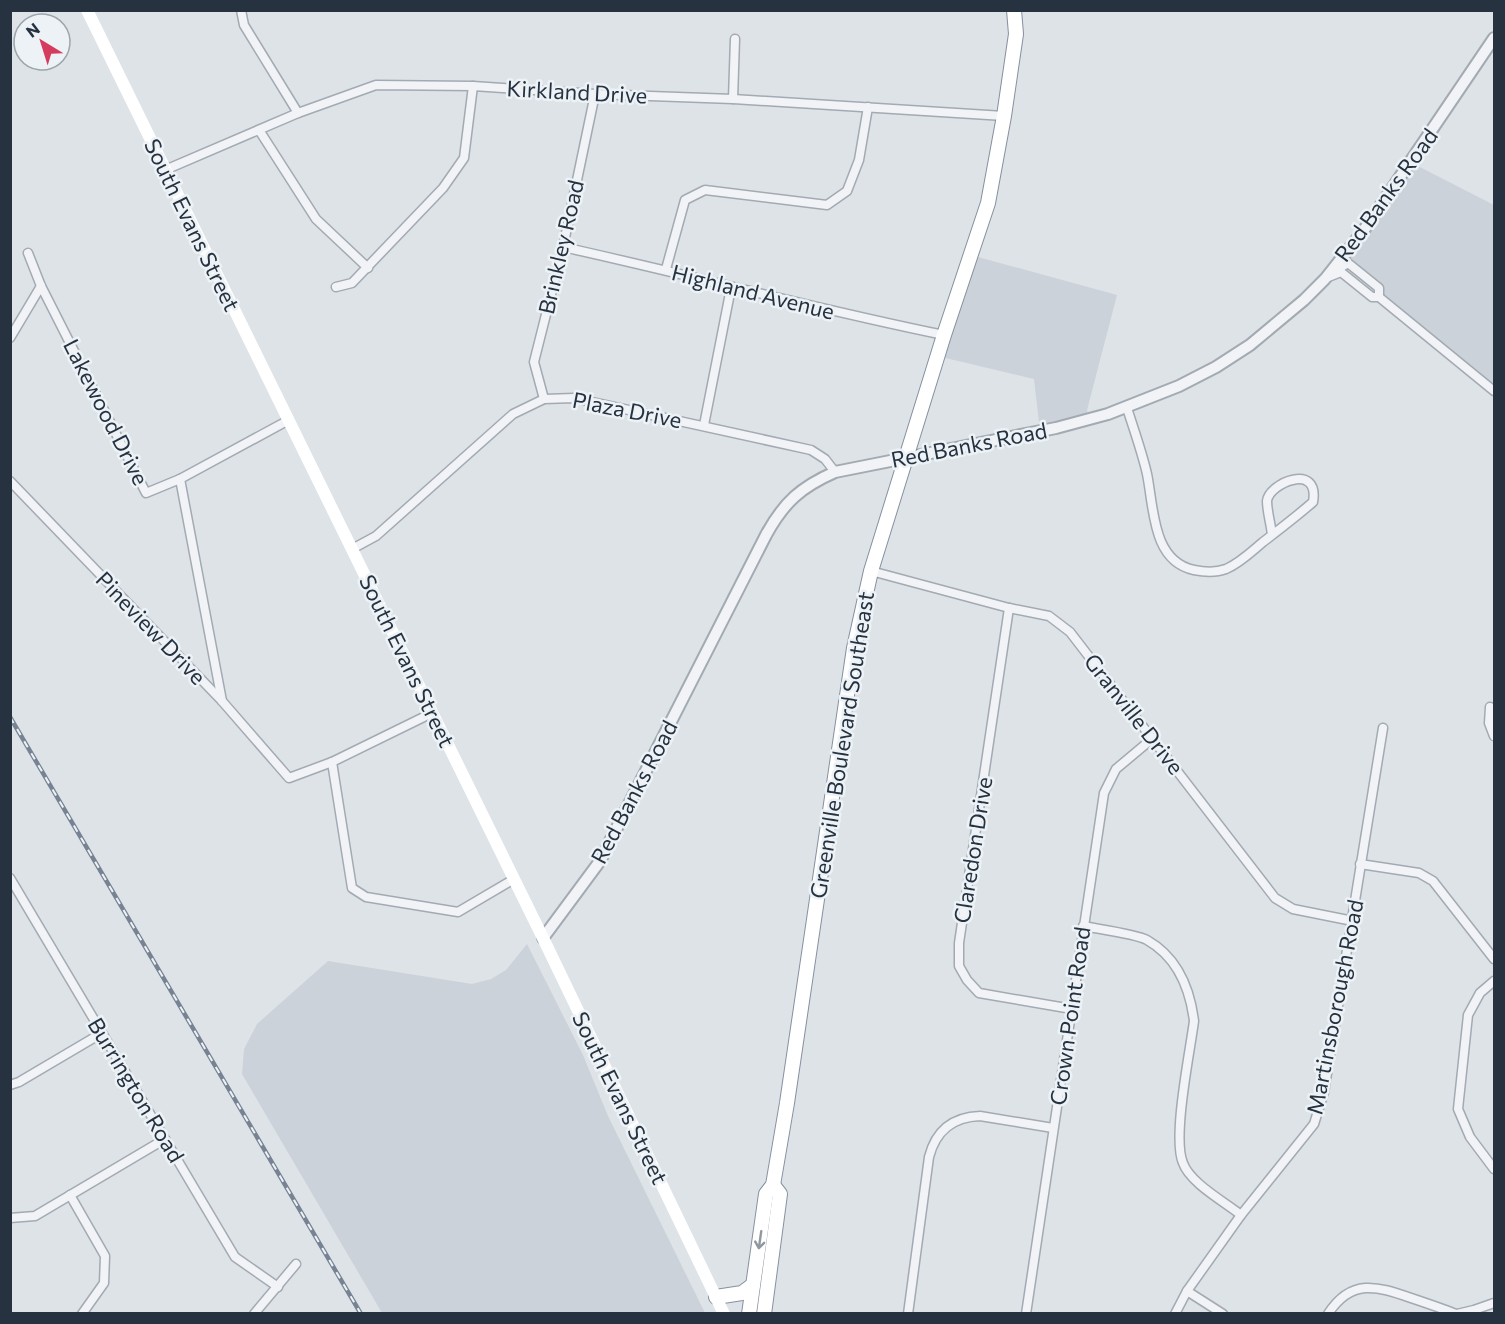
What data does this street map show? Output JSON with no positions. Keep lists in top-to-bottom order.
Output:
{
  "streets": {
    "highway": ["Greenville Boulevard Southeast"],
    "main road": ["South Evans Street"],
    "street": [
      "Kirkland Drive",
      "Red Banks Road",
      "Brinkley Road",
      "Highland Avenue",
      "Plaza Drive",
      "Lakewood Drive",
      "Pineview Drive",
      "Granville Drive",
      "Claredon Drive",
      "Martinsborough Road",
      "Crown Point Road",
      "Burrington Road"
    ]
  },
  "crossings": [
    ["Kirkland Drive", "South Evans Street"],
    ["Kirkland Drive", "Brinkley Road"],
    ["Kirkland Drive", "Greenville Boulevard Southeast"],
    ["Red Banks Road", "South Evans Street"],
    ["Red Banks Road", "Plaza Drive"],
    ["Red Banks Road", "Greenville Boulevard Southeast"],
    ["South Evans Street", "Plaza Drive"],
    ["South Evans Street", "Lakewood Drive"],
    ["Brinkley Road", "Highland Avenue"],
    ["Brinkley Road", "Plaza Drive"],
    ["Highland Avenue", "Greenville Boulevard Southeast"],
    ["Granville Drive", "Greenville Boulevard Southeast"],
    ["Granville Drive", "Claredon Drive"],
    ["Granville Drive", "Martinsborough Road"],
    ["Granville Drive", "Crown Point Road"],
    ["Claredon Drive", "Crown Point Road"]
  ],
  "north": "top left"
}
